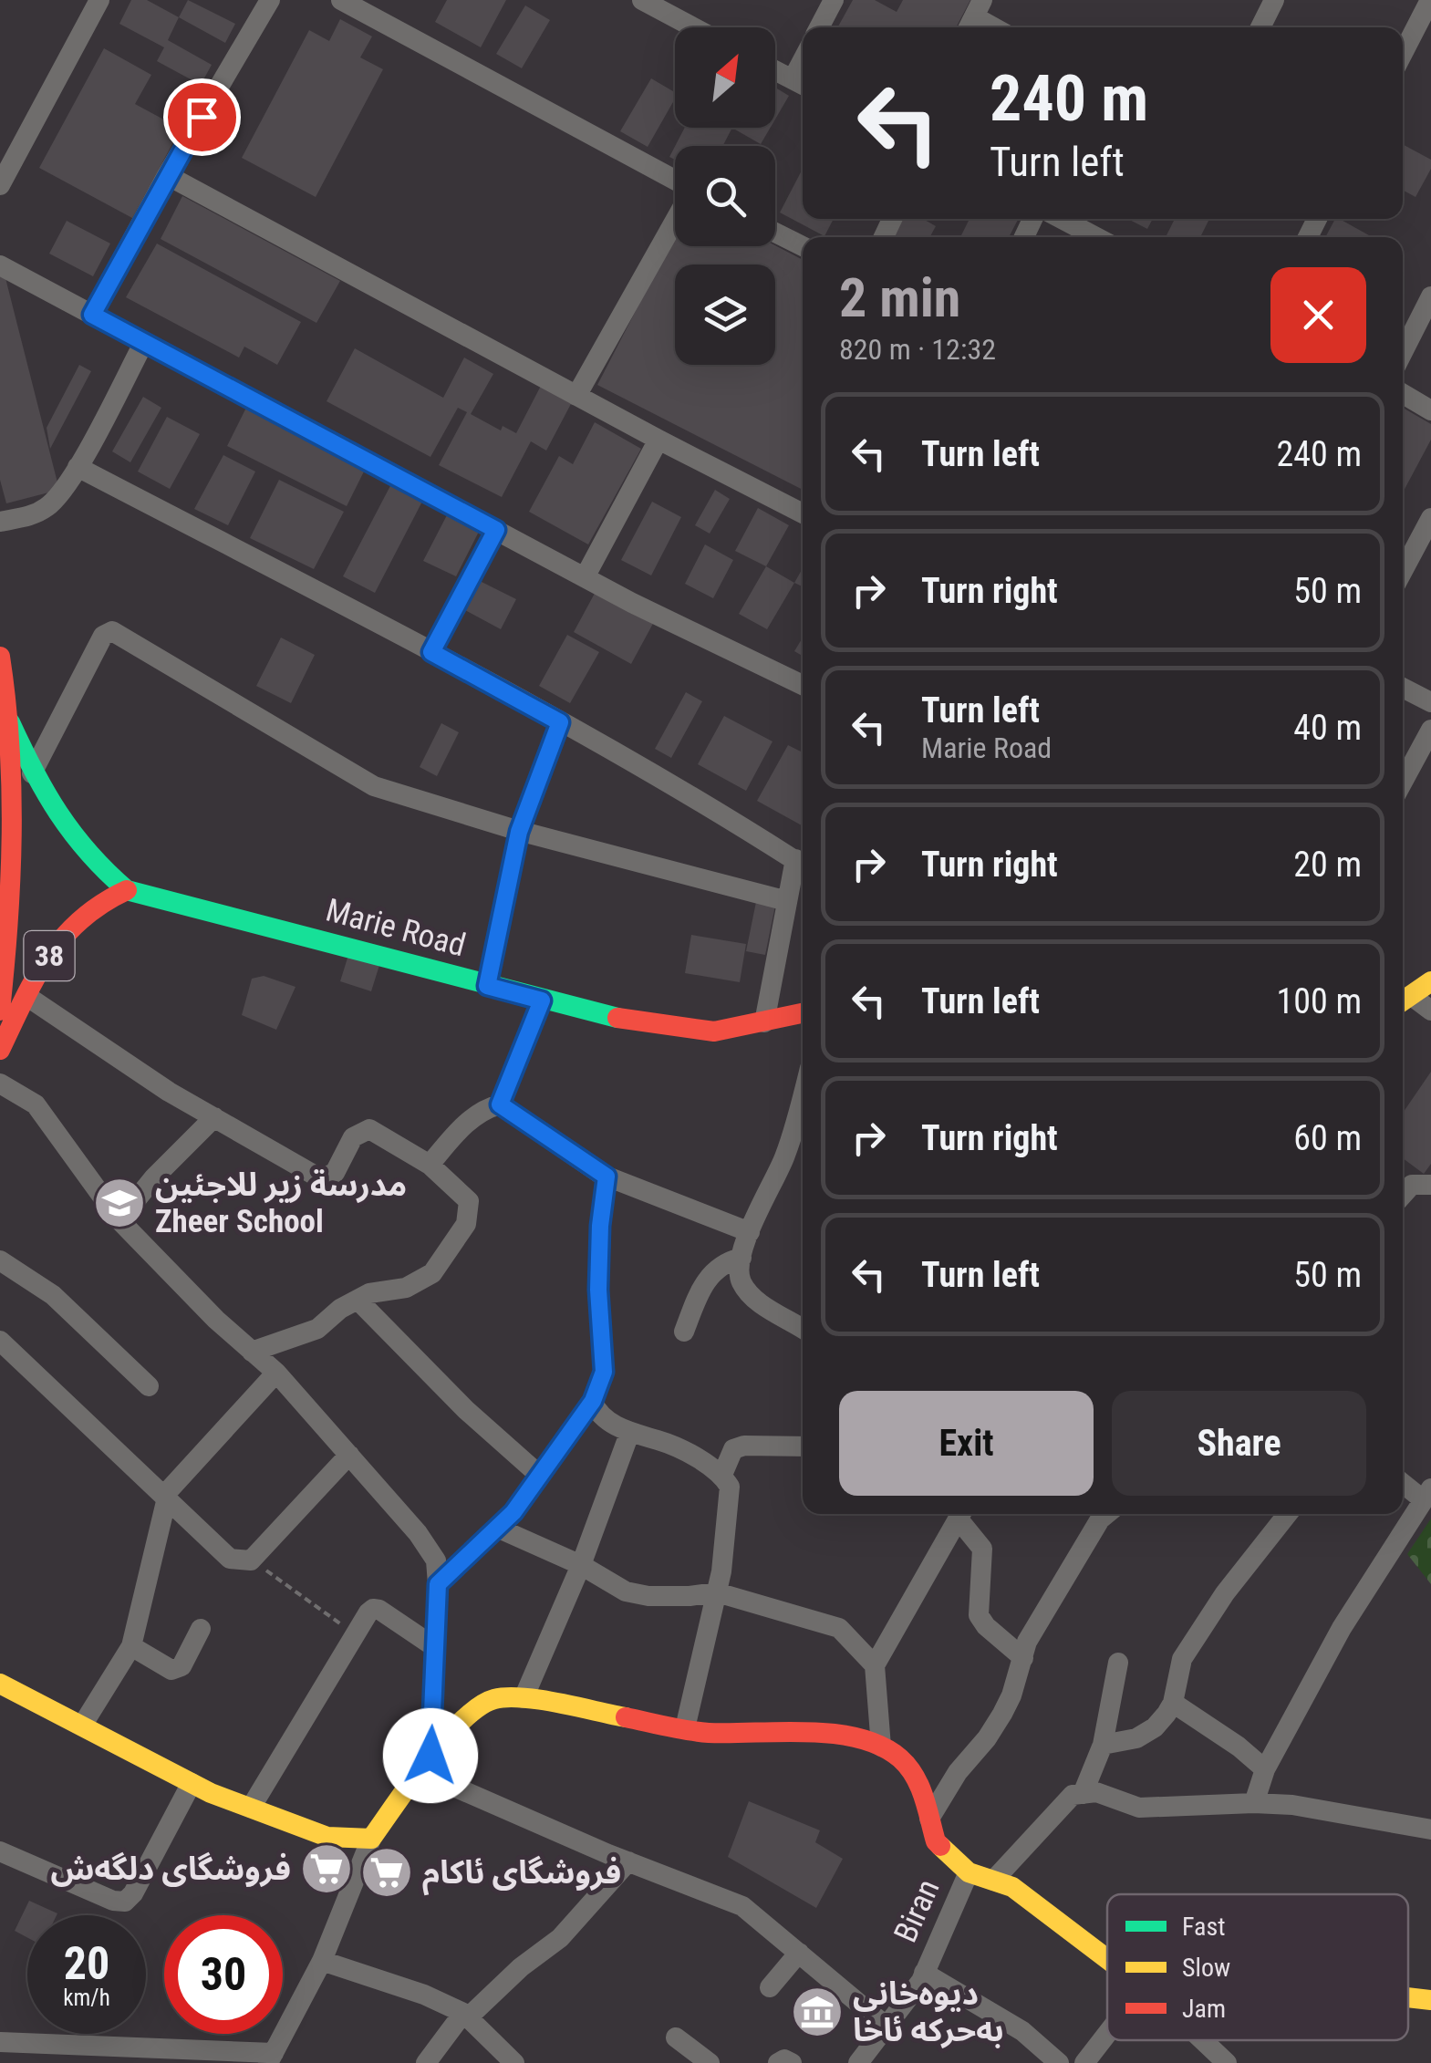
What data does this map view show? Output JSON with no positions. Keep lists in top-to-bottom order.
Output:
{
  "streets": {
    "street": ["Marie Road", "38", "Biran"]
  },
  "crossings": [
    ["Marie Road", "38"]
  ],
  "places": {
    "school or university": ["مدرسة زير للاجئين Zheer School"],
    "supermarket": ["فروشگای دلگه‌ش", "فروشگای ئاکام"],
    "museum": ["دیوەخانی بەحرکە ئاخا"]
  },
  "legend": ["Fast", "Slow", "Jam"],
  "north": "top right",
  "page": {
    "turn": ["240 m", "Turn left"],
    "heading": ["2 min", "820 m · 12:32"],
    "list": [
      {
        "name": "Turn left",
        "value": "240 m"
      },
      {
        "name": "Turn right",
        "value": "50 m"
      },
      {
        "name": "Turn left",
        "note": "Marie Road",
        "value": "40 m"
      },
      {
        "name": "Turn right",
        "value": "20 m"
      },
      {
        "name": "Turn left",
        "value": "100 m"
      },
      {
        "name": "Turn right",
        "value": "60 m"
      },
      {
        "name": "Turn left",
        "value": "50 m"
      }
    ],
    "buttons": ["Exit", "Share"],
    "speed": "20 km/h",
    "limit": "30"
  }
}
